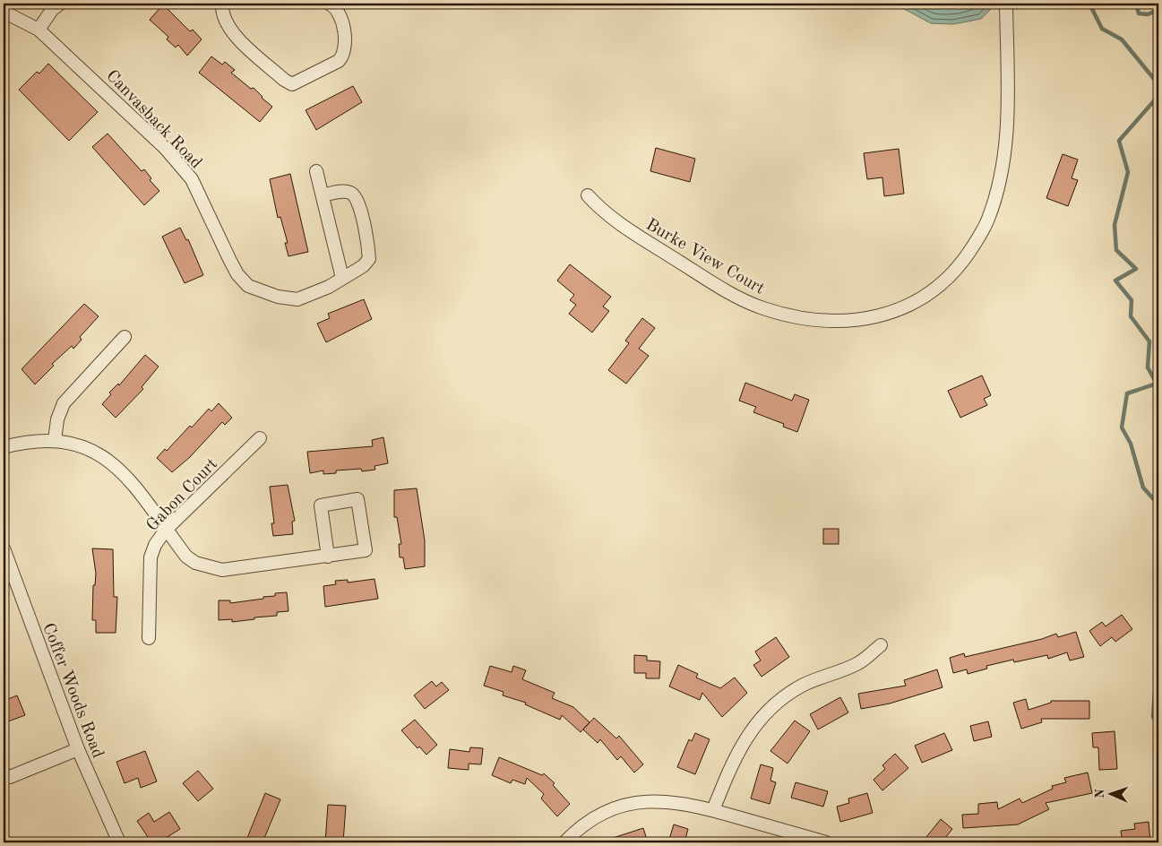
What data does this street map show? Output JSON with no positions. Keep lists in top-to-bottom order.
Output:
{
  "streets": {
    "street": [
      "Canvasback Road",
      "Burke View Court",
      "Gabon Court",
      "Coffer Woods Road"
    ]
  },
  "north": "left"
}
